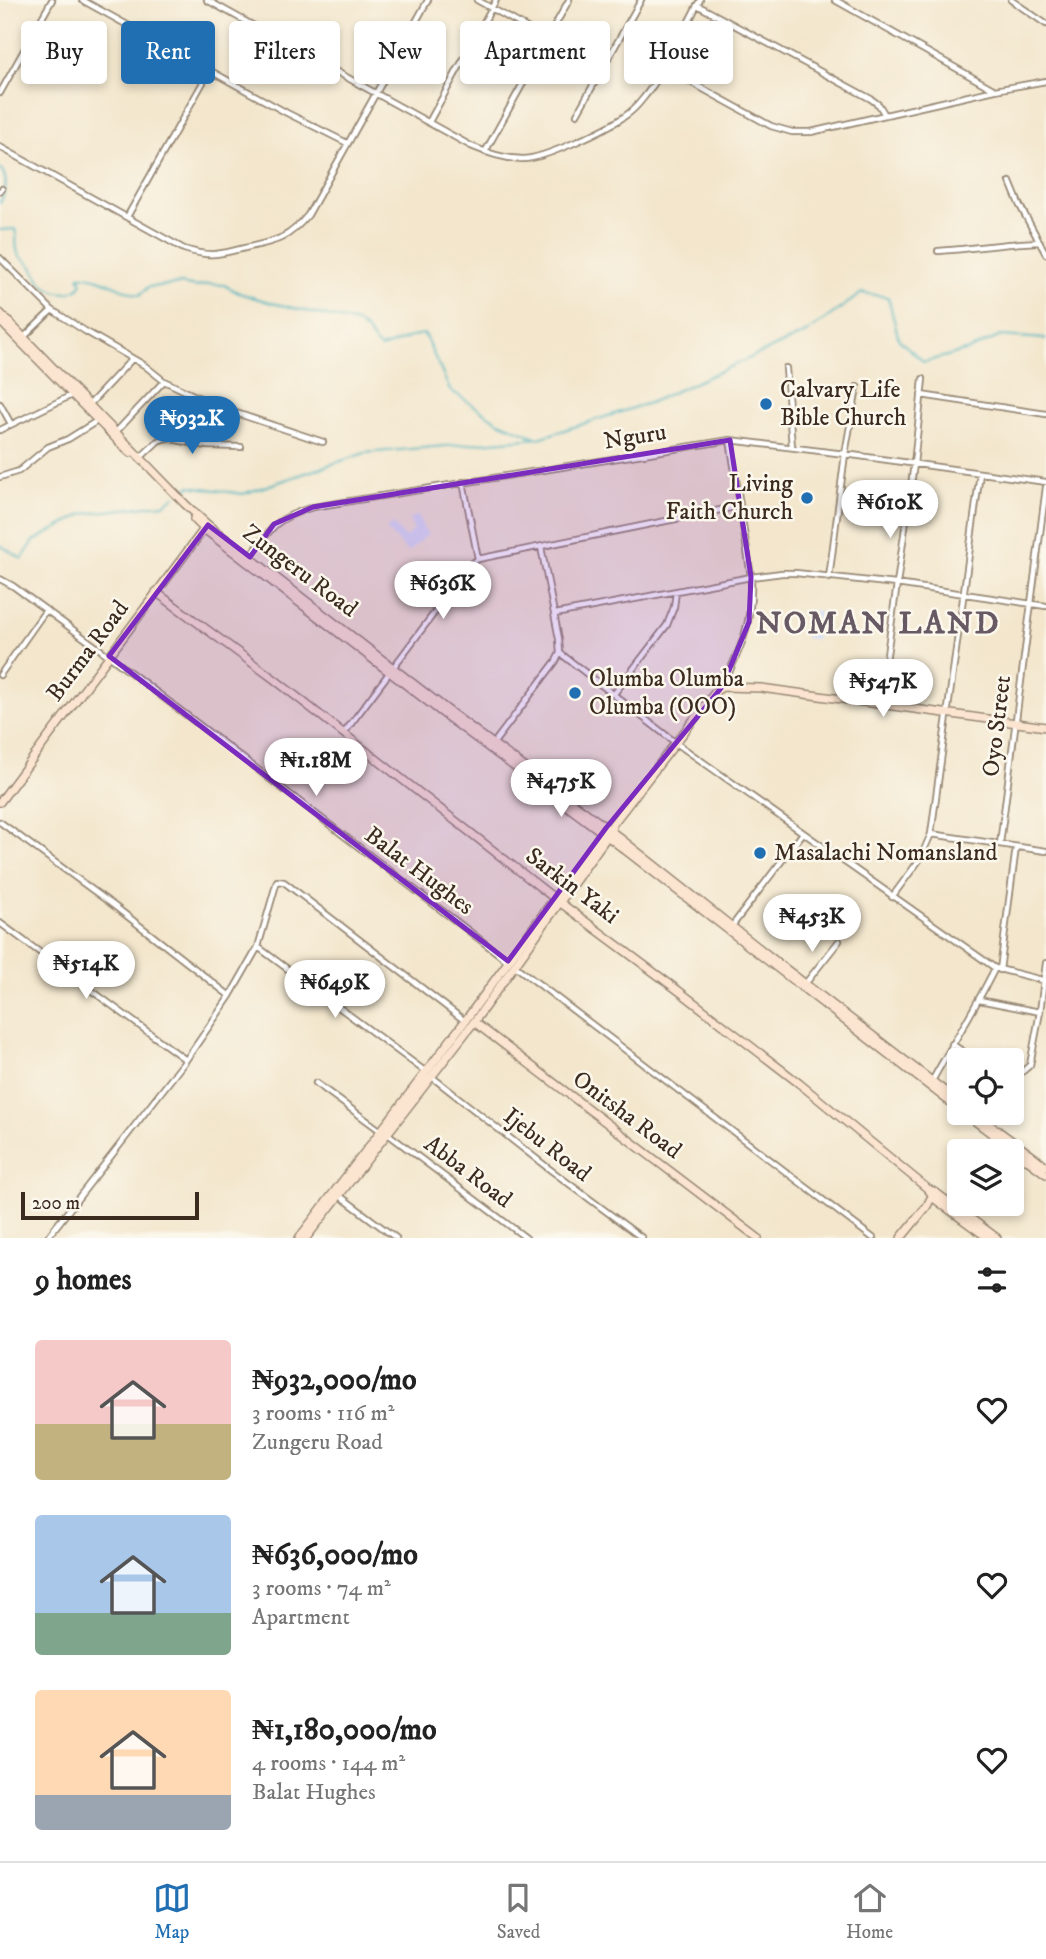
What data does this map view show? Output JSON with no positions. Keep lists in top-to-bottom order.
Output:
{
  "streets": {
    "street": [
      "Nguru",
      "Zungeru Road",
      "Burma Road",
      "Oyo Street",
      "Balat Hughes",
      "Sarkin Yaki",
      "Onitsha Road",
      "Ijebu Road",
      "Abba Road"
    ]
  },
  "crossings": [
    ["Nguru", "Zungeru Road"],
    ["Nguru", "Oyo Street"],
    ["Zungeru Road", "Burma Road"],
    ["Burma Road", "Balat Hughes"],
    ["Burma Road", "Sarkin Yaki"],
    ["Onitsha Road", "Ijebu Road"]
  ],
  "districts": ["NOMAN LAND"],
  "places": [
    "Calvary Life Bible Church",
    "Living Faith Church",
    "Olumba Olumba Olumba (OOO)",
    "Masalachi Nomansland"
  ],
  "scale_bar": "200 m",
  "page": {
    "chip": [
      "Buy",
      "Rent",
      "Filters",
      "New",
      "Apartment",
      "House"
    ],
    "price": [
      "₦932K",
      "₦610K",
      "₦636K",
      "₦547K",
      "₦1.18M",
      "₦475K",
      "₦453K",
      "₦514K",
      "₦649K"
    ],
    "scale": "200 m",
    "heading": "9 homes",
    "list": [
      {
        "name": "₦932,000/mo",
        "note": "3 rooms · 116 m² · Zungeru Road"
      },
      {
        "name": "₦636,000/mo",
        "note": "3 rooms · 74 m² · Apartment"
      },
      {
        "name": "₦1,180,000/mo",
        "note": "4 rooms · 144 m² · Balat Hughes"
      }
    ],
    "tabs": ["Map", "Saved", "Home"]
  }
}
